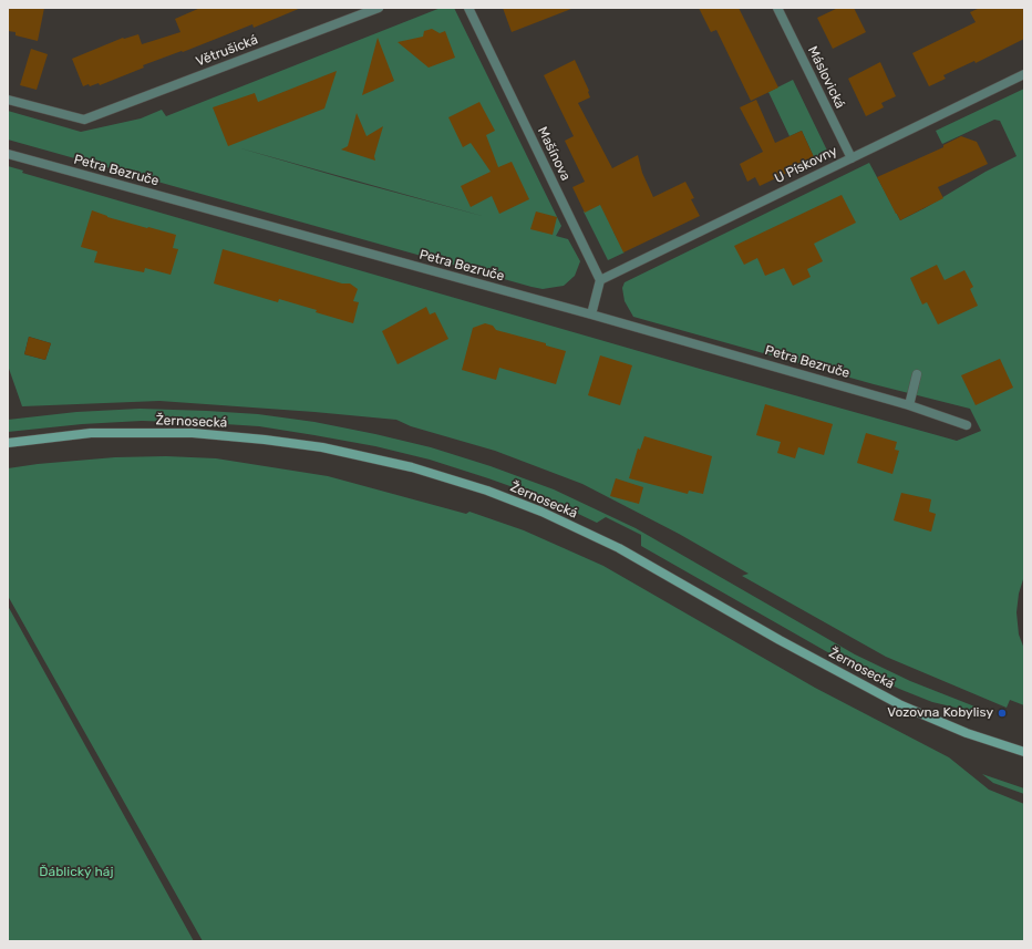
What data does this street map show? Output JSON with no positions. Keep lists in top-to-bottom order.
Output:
{
  "streets": {
    "street": [
      "Větrušická",
      "Máslovická",
      "Mašínova",
      "U Pískovny",
      "Petra Bezruče",
      "Žernosecká"
    ]
  },
  "crossings": [
    ["Máslovická", "U Pískovny"],
    ["Mašínova", "U Pískovny"]
  ],
  "parks": ["Ďáblický háj"],
  "places": ["Vozovna Kobylisy"]
}
